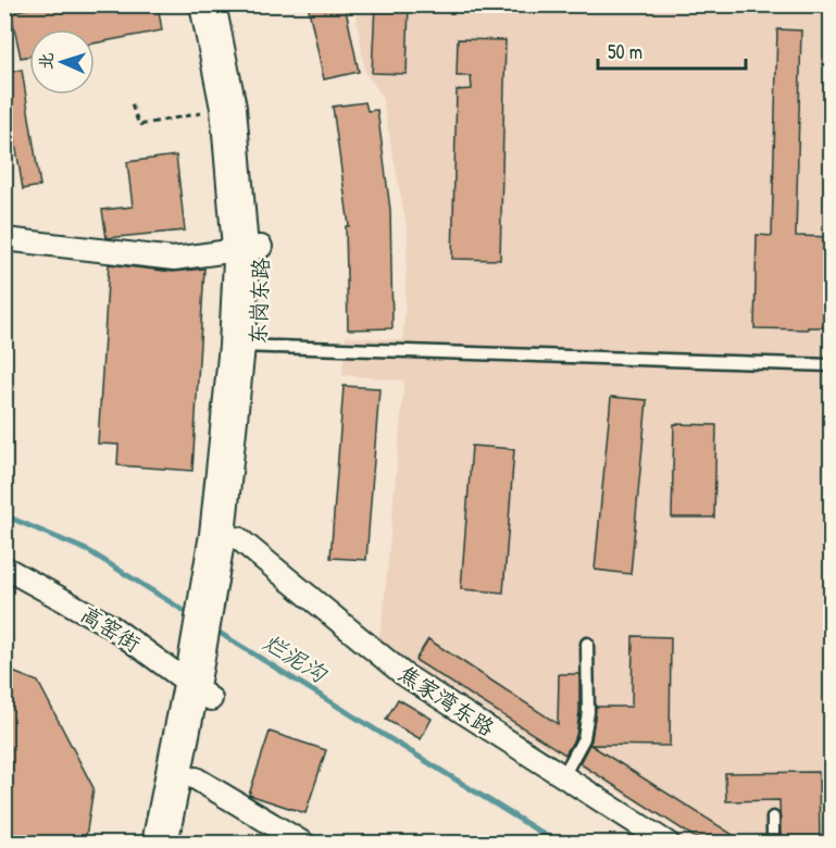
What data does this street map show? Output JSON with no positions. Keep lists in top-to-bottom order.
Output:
{
  "streets": {
    "main road": ["东岗东路"],
    "street": ["高窑街", "焦家湾东路"]
  },
  "crossings": [
    ["东岗东路", "焦家湾东路"]
  ],
  "water": ["烂泥沟"],
  "scale_bar": "50 m",
  "north": "left"
}
